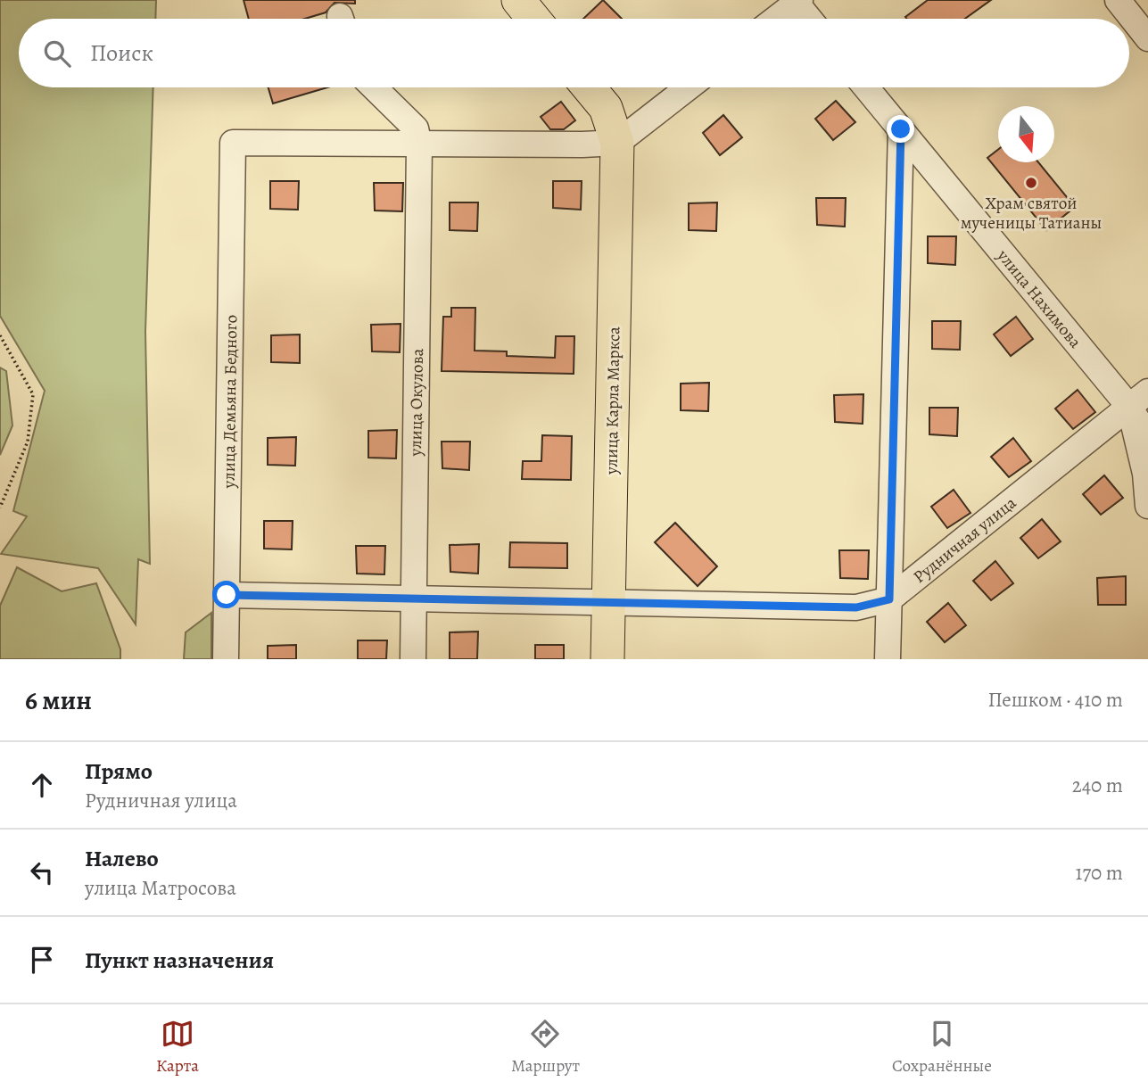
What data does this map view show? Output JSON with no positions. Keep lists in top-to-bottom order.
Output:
{
  "streets": {
    "main road": ["улица Карла Маркса"],
    "street": [
      "улица Нахимова",
      "улица Демьяна Бедного",
      "улица Окулова",
      "Рудничная улица"
    ]
  },
  "crossings": [
    ["улица Нахимова", "Рудничная улица"],
    ["улица Карла Маркса", "Рудничная улица"],
    ["улица Демьяна Бедного", "улица Окулова"],
    ["улица Демьяна Бедного", "Рудничная улица"],
    ["улица Окулова", "Рудничная улица"]
  ],
  "places": ["Храм святой мученицы Татианы"],
  "north": "bottom",
  "page": {
    "search": "Поиск",
    "heading": ["6 мин", "Пешком · 410 m"],
    "list": [
      ["Прямо", "Рудничная улица", "240 m"],
      ["Налево", "улица Матросова", "170 m"],
      "Пункт назначения"
    ],
    "nav": ["Карта", "Маршрут", "Сохранённые"]
  }
}
